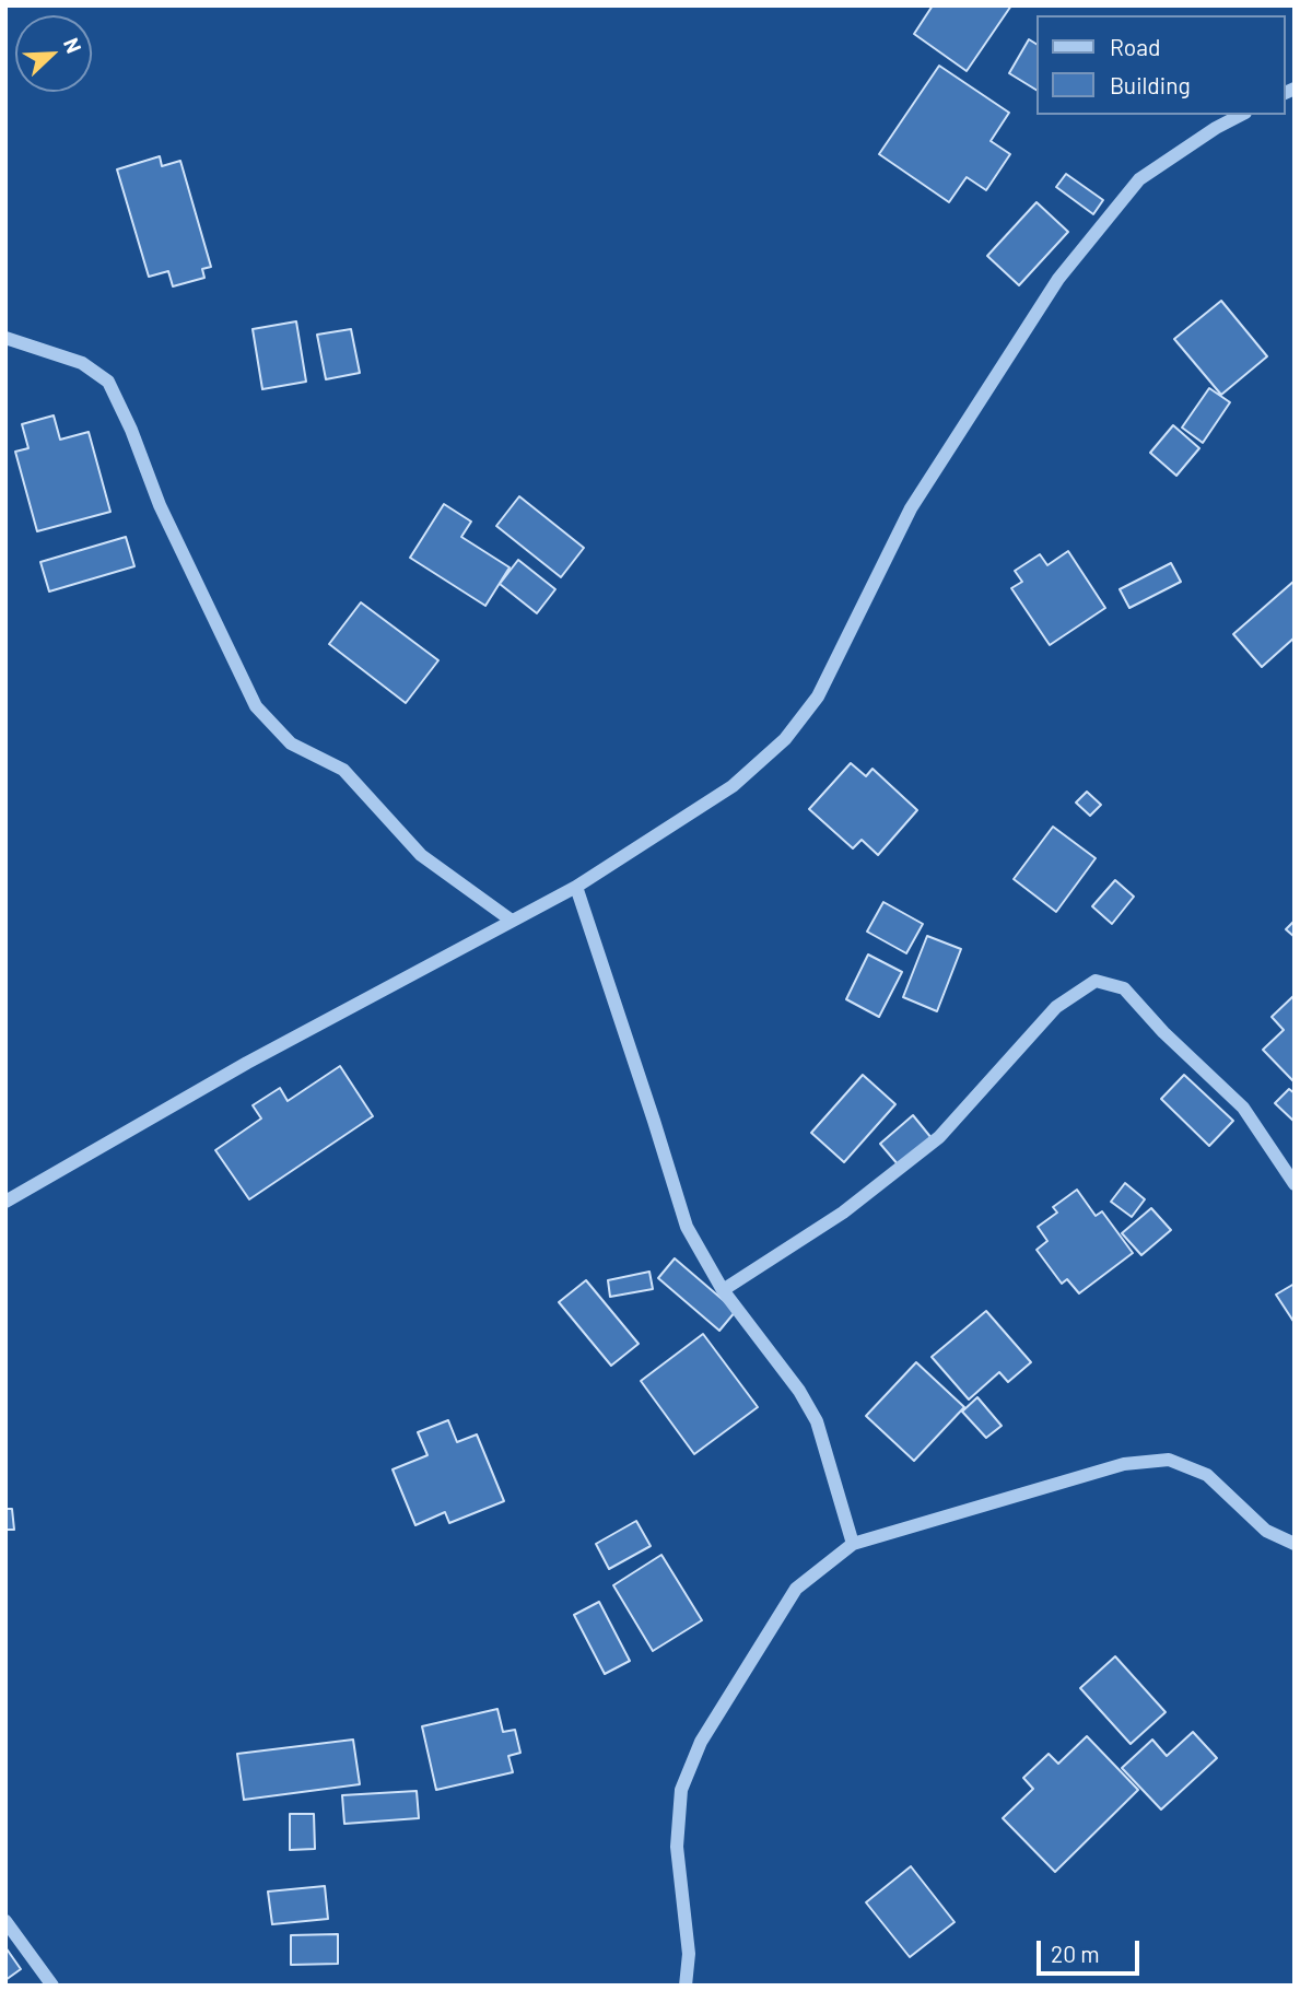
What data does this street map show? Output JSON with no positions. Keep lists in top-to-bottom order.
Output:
{
  "legend": ["Road", "Building"],
  "scale_bar": "20 m",
  "north": "top right"
}
